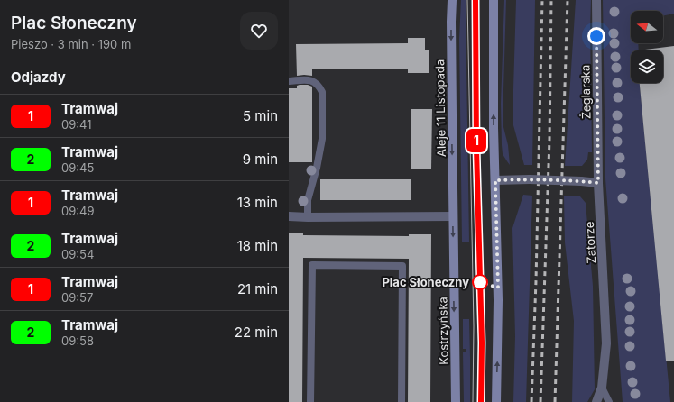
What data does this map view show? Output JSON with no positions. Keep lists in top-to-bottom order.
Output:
{
  "streets": {
    "main road": ["Aleje 11 Listopada", "Kostrzyńska"],
    "street": ["Żeglarska", "Zatorze"]
  },
  "crossings": [
    ["Żeglarska", "Zatorze"],
    ["Aleje 11 Listopada", "Kostrzyńska"]
  ],
  "places": ["Plac Słoneczny"],
  "lines": ["tram line 1"],
  "north": "left",
  "page": {
    "heading": [
      ["Plac Słoneczny", "Pieszo · 3 min · 190 m"],
      "Odjazdy"
    ],
    "on_map": "1",
    "list": [
      {
        "mark": "1",
        "name": "Tramwaj",
        "note": "09:41",
        "value": "5 min"
      },
      {
        "mark": "2",
        "name": "Tramwaj",
        "note": "09:45",
        "value": "9 min"
      },
      {
        "mark": "1",
        "name": "Tramwaj",
        "note": "09:49",
        "value": "13 min"
      },
      {
        "mark": "2",
        "name": "Tramwaj",
        "note": "09:54",
        "value": "18 min"
      },
      {
        "mark": "1",
        "name": "Tramwaj",
        "note": "09:57",
        "value": "21 min"
      },
      {
        "mark": "2",
        "name": "Tramwaj",
        "note": "09:58",
        "value": "22 min"
      }
    ]
  }
}
